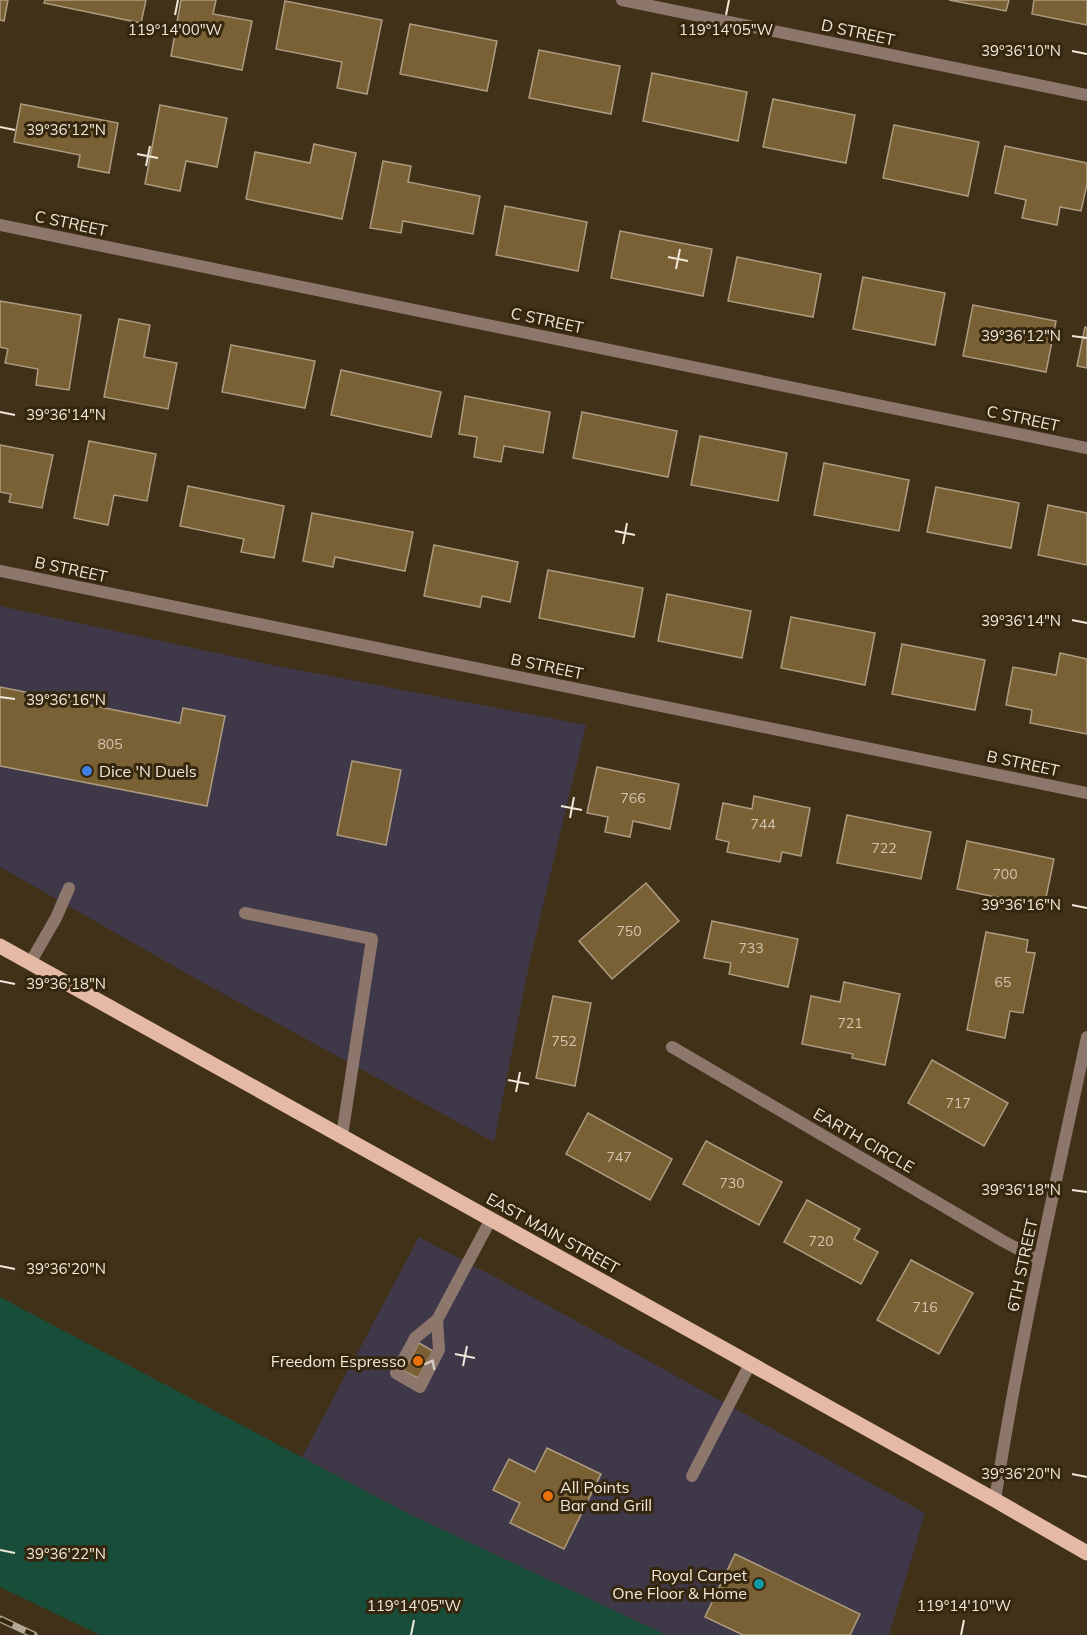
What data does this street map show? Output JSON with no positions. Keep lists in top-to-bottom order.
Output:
{
  "streets": {
    "main road": ["EAST MAIN STREET"],
    "street": [
      "D STREET",
      "C STREET",
      "B STREET",
      "EARTH CIRCLE",
      "6TH STREET"
    ]
  },
  "crossings": [
    ["EARTH CIRCLE", "6TH STREET"],
    ["EAST MAIN STREET", "6TH STREET"]
  ],
  "places": [
    "Dice 'N Duels",
    "Freedom Espresso",
    "All Points Bar and Grill",
    "Royal Carpet One Floor & Home"
  ],
  "house_numbers": [
    "805",
    "766",
    "744",
    "722",
    "700",
    "750",
    "733",
    "65",
    "721",
    "752",
    "717",
    "747",
    "730",
    "720",
    "716"
  ],
  "coordinates": [
    "119°14'00\"W",
    "119°14'05\"W",
    "39°36'10\"N",
    "39°36'12\"N",
    "39°36'14\"N",
    "39°36'16\"N",
    "39°36'18\"N",
    "39°36'20\"N",
    "39°36'22\"N",
    "119°14'10\"W"
  ]
}
